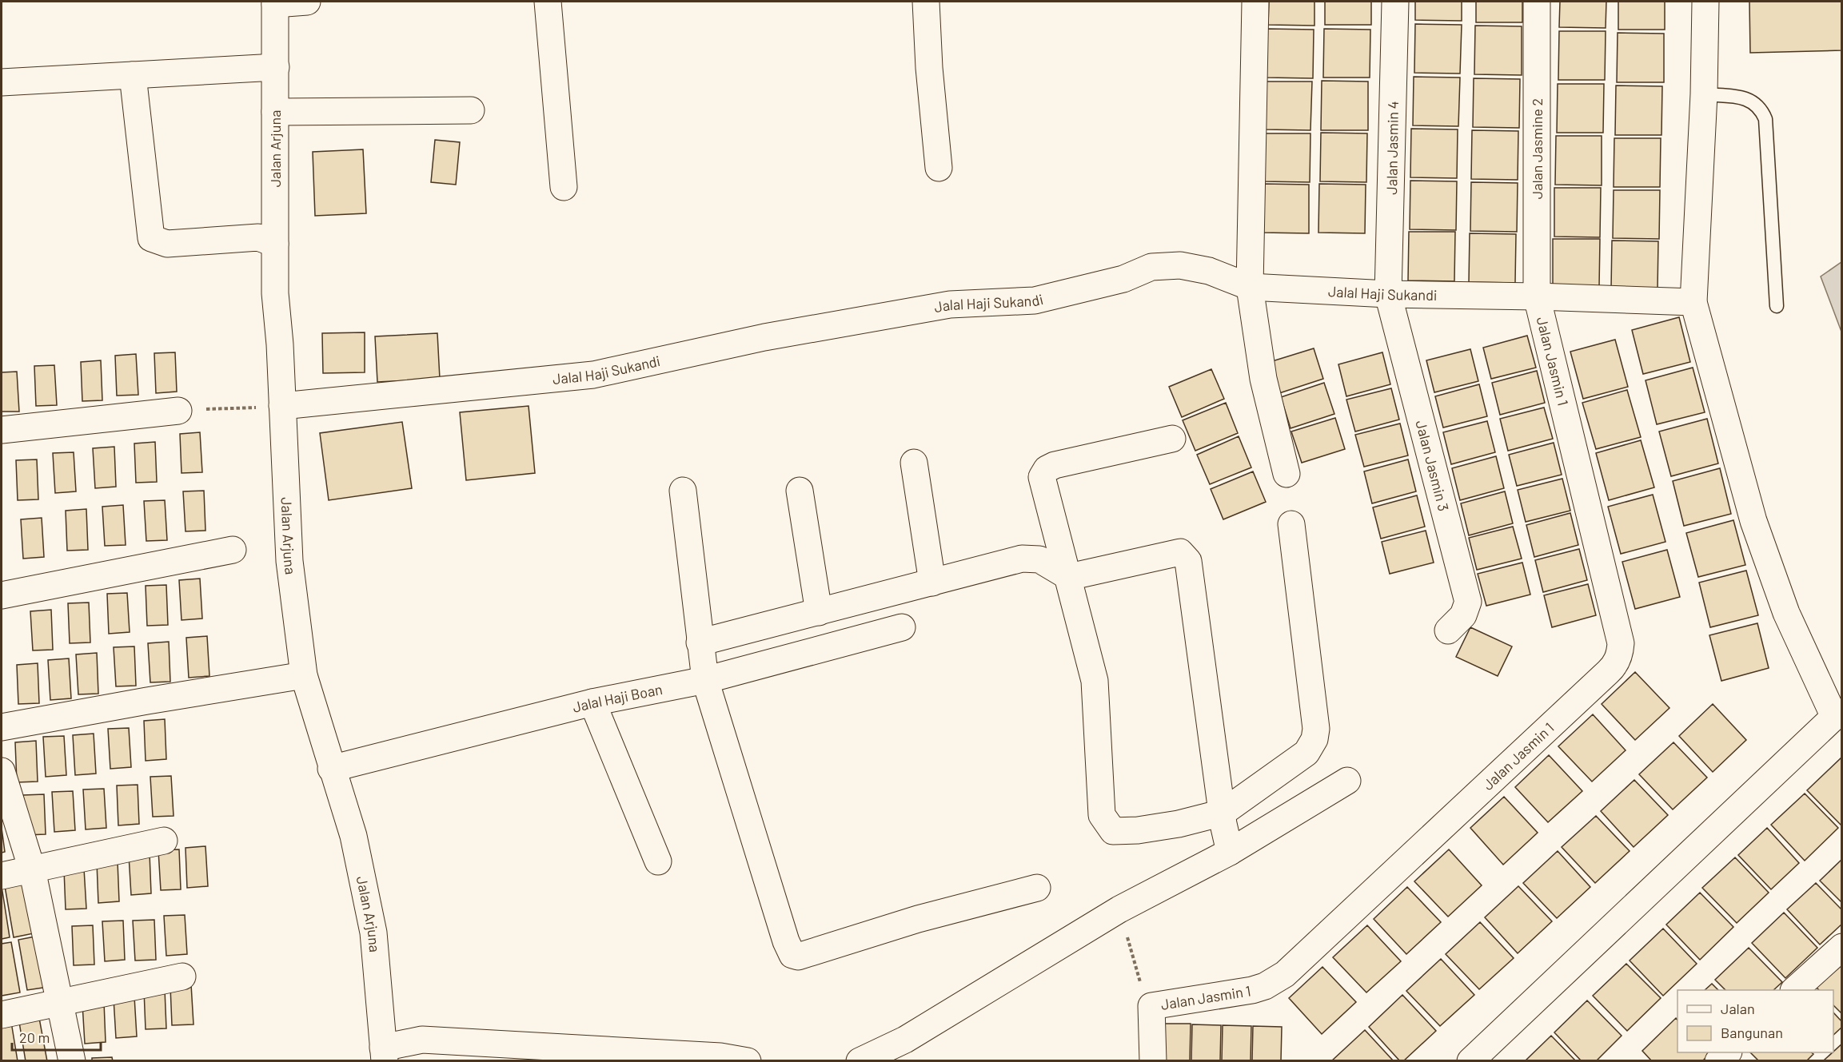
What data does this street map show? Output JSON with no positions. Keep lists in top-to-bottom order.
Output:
{
  "streets": {
    "street": [
      "Jalan Jasmin 4",
      "Jalan Arjuna",
      "Jalan Jasmine 2",
      "Jalal Haji Sukandi",
      "Jalan Jasmin 1",
      "Jalan Jasmin 3",
      "Jalal Haji Boan"
    ]
  },
  "crossings": [
    ["Jalan Jasmin 4", "Jalal Haji Sukandi"],
    ["Jalan Jasmin 4", "Jalan Jasmin 3"],
    ["Jalan Arjuna", "Jalal Haji Sukandi"],
    ["Jalan Arjuna", "Jalal Haji Boan"],
    ["Jalan Jasmine 2", "Jalal Haji Sukandi"],
    ["Jalan Jasmine 2", "Jalan Jasmin 1"],
    ["Jalal Haji Sukandi", "Jalan Jasmin 1"],
    ["Jalal Haji Sukandi", "Jalan Jasmin 3"]
  ],
  "legend": ["Jalan", "Bangunan"],
  "scale_bar": "20 m"
}
